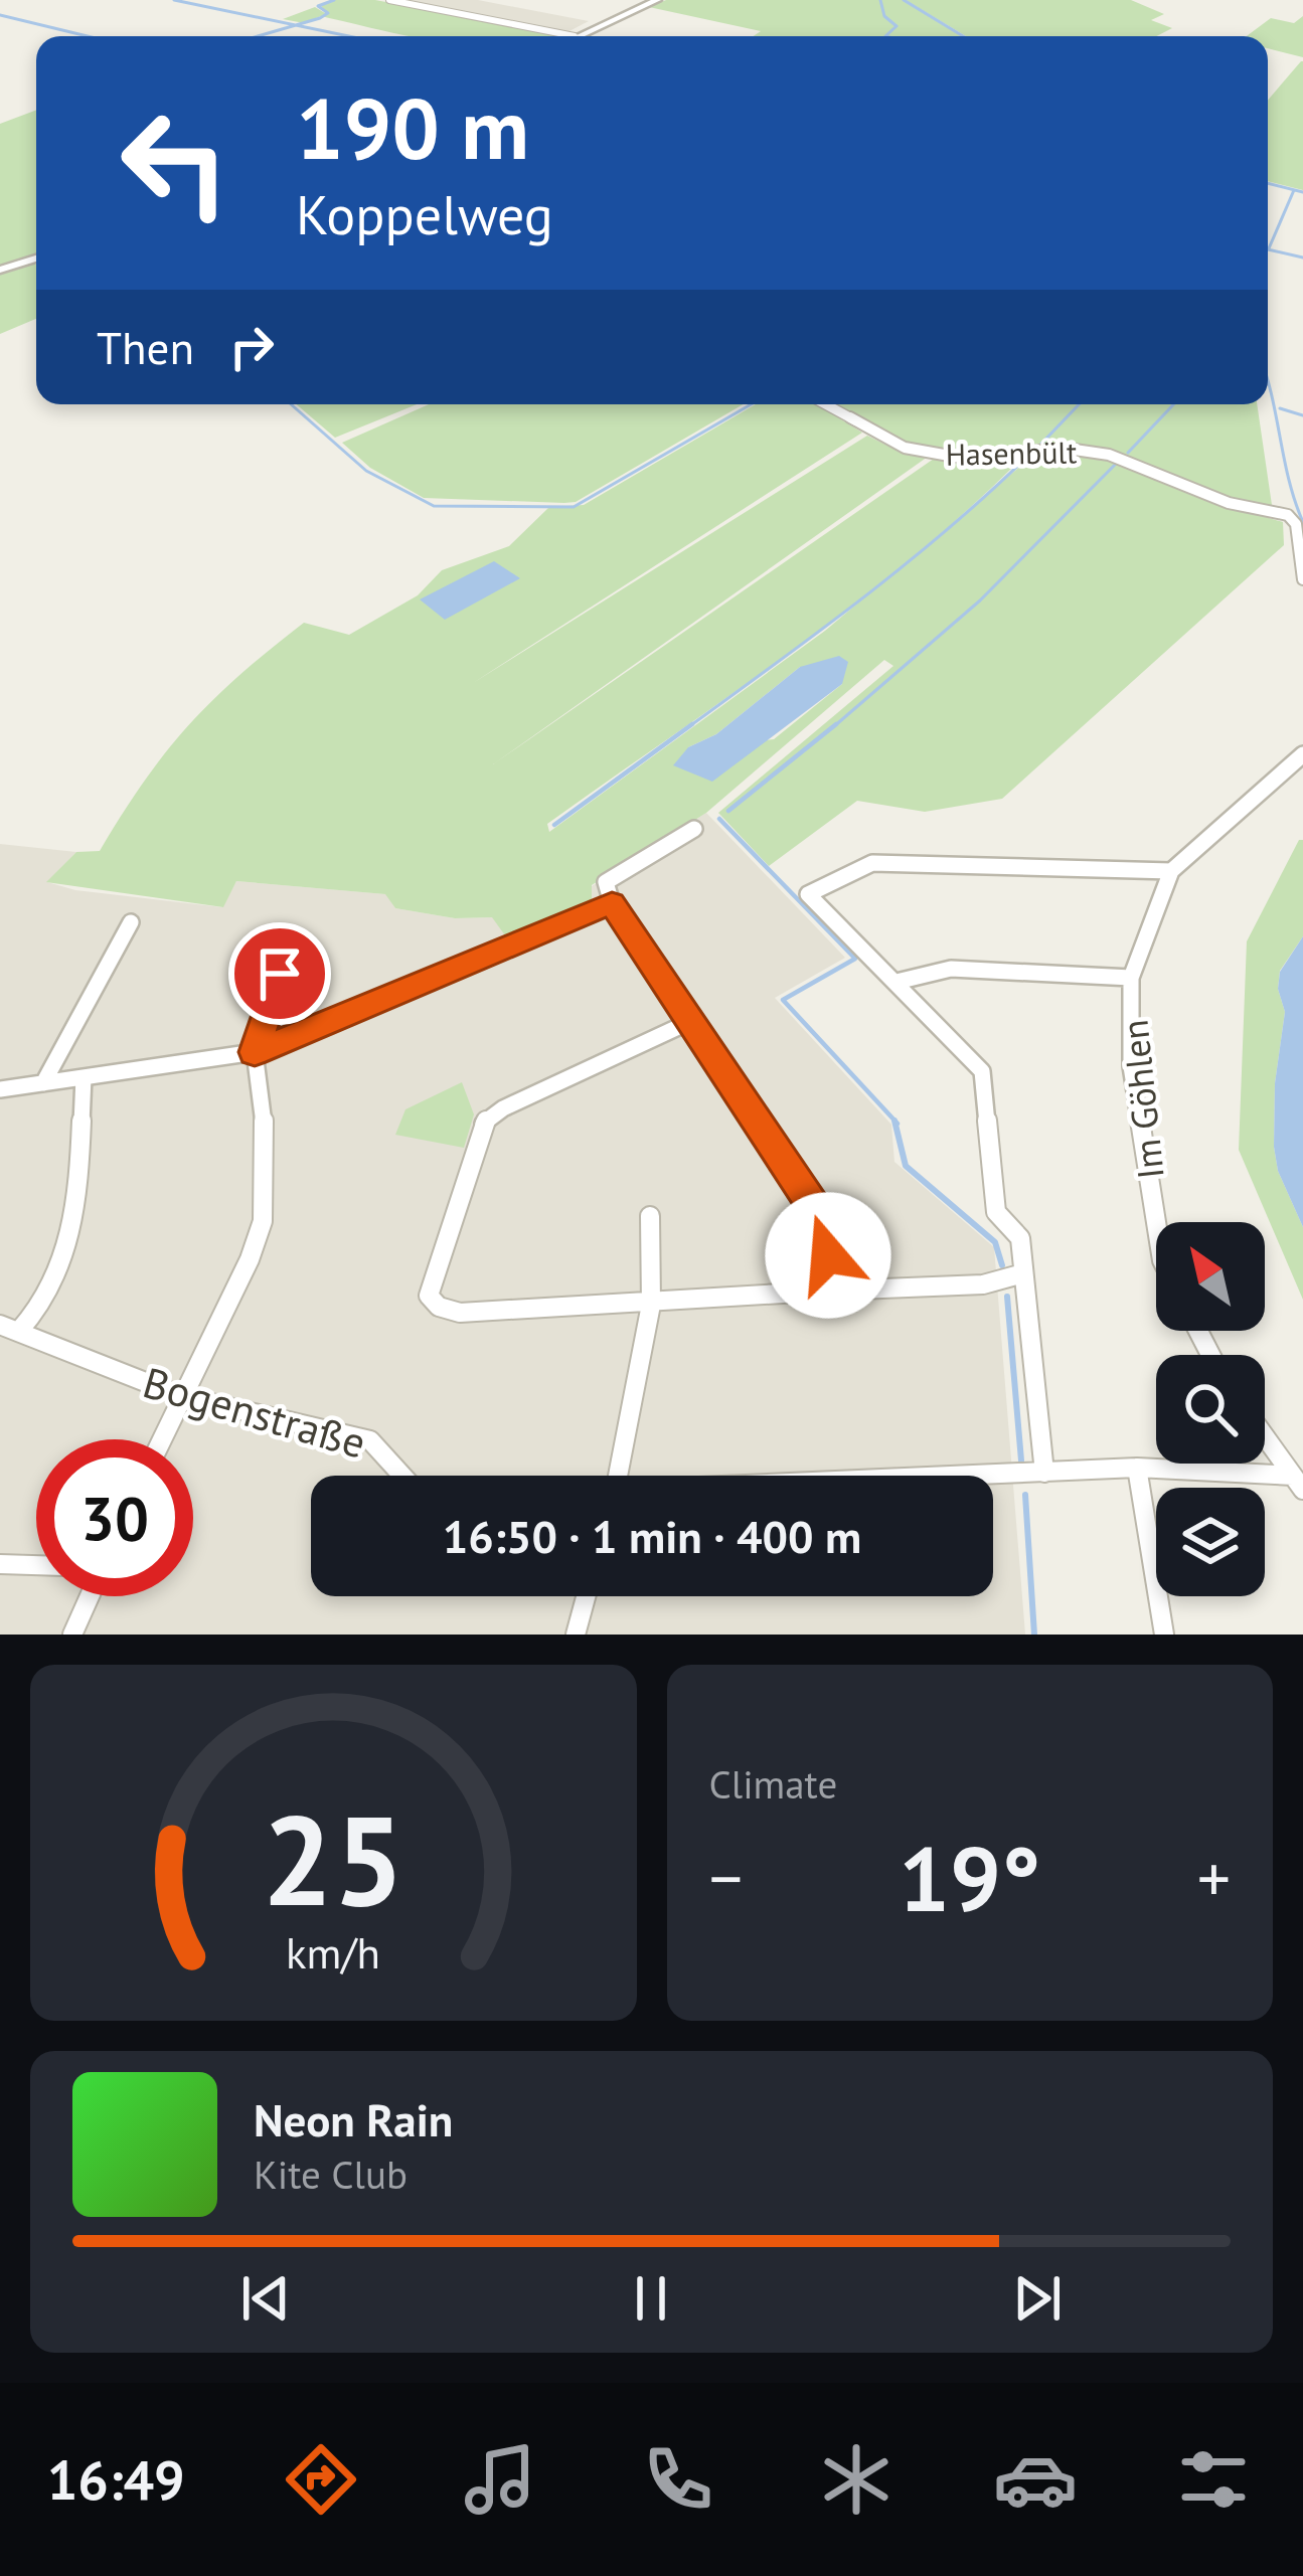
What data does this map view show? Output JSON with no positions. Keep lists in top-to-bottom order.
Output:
{
  "streets": {
    "street": ["Hasenbült", "Im Göhlen", "Bogenstraße"]
  },
  "north": "top left",
  "page": {
    "turn": ["190 m", "Koppelweg"],
    "then": "Then",
    "limit": "30",
    "trip": "16:50 · 1 min · 400 m",
    "tile": "Climate",
    "heat": ["−", "19°", "+"],
    "song": ["Neon Rain", "Kite Club"],
    "tabs": "16:49",
    "gauge": ["25", "km/h"]
  }
}
